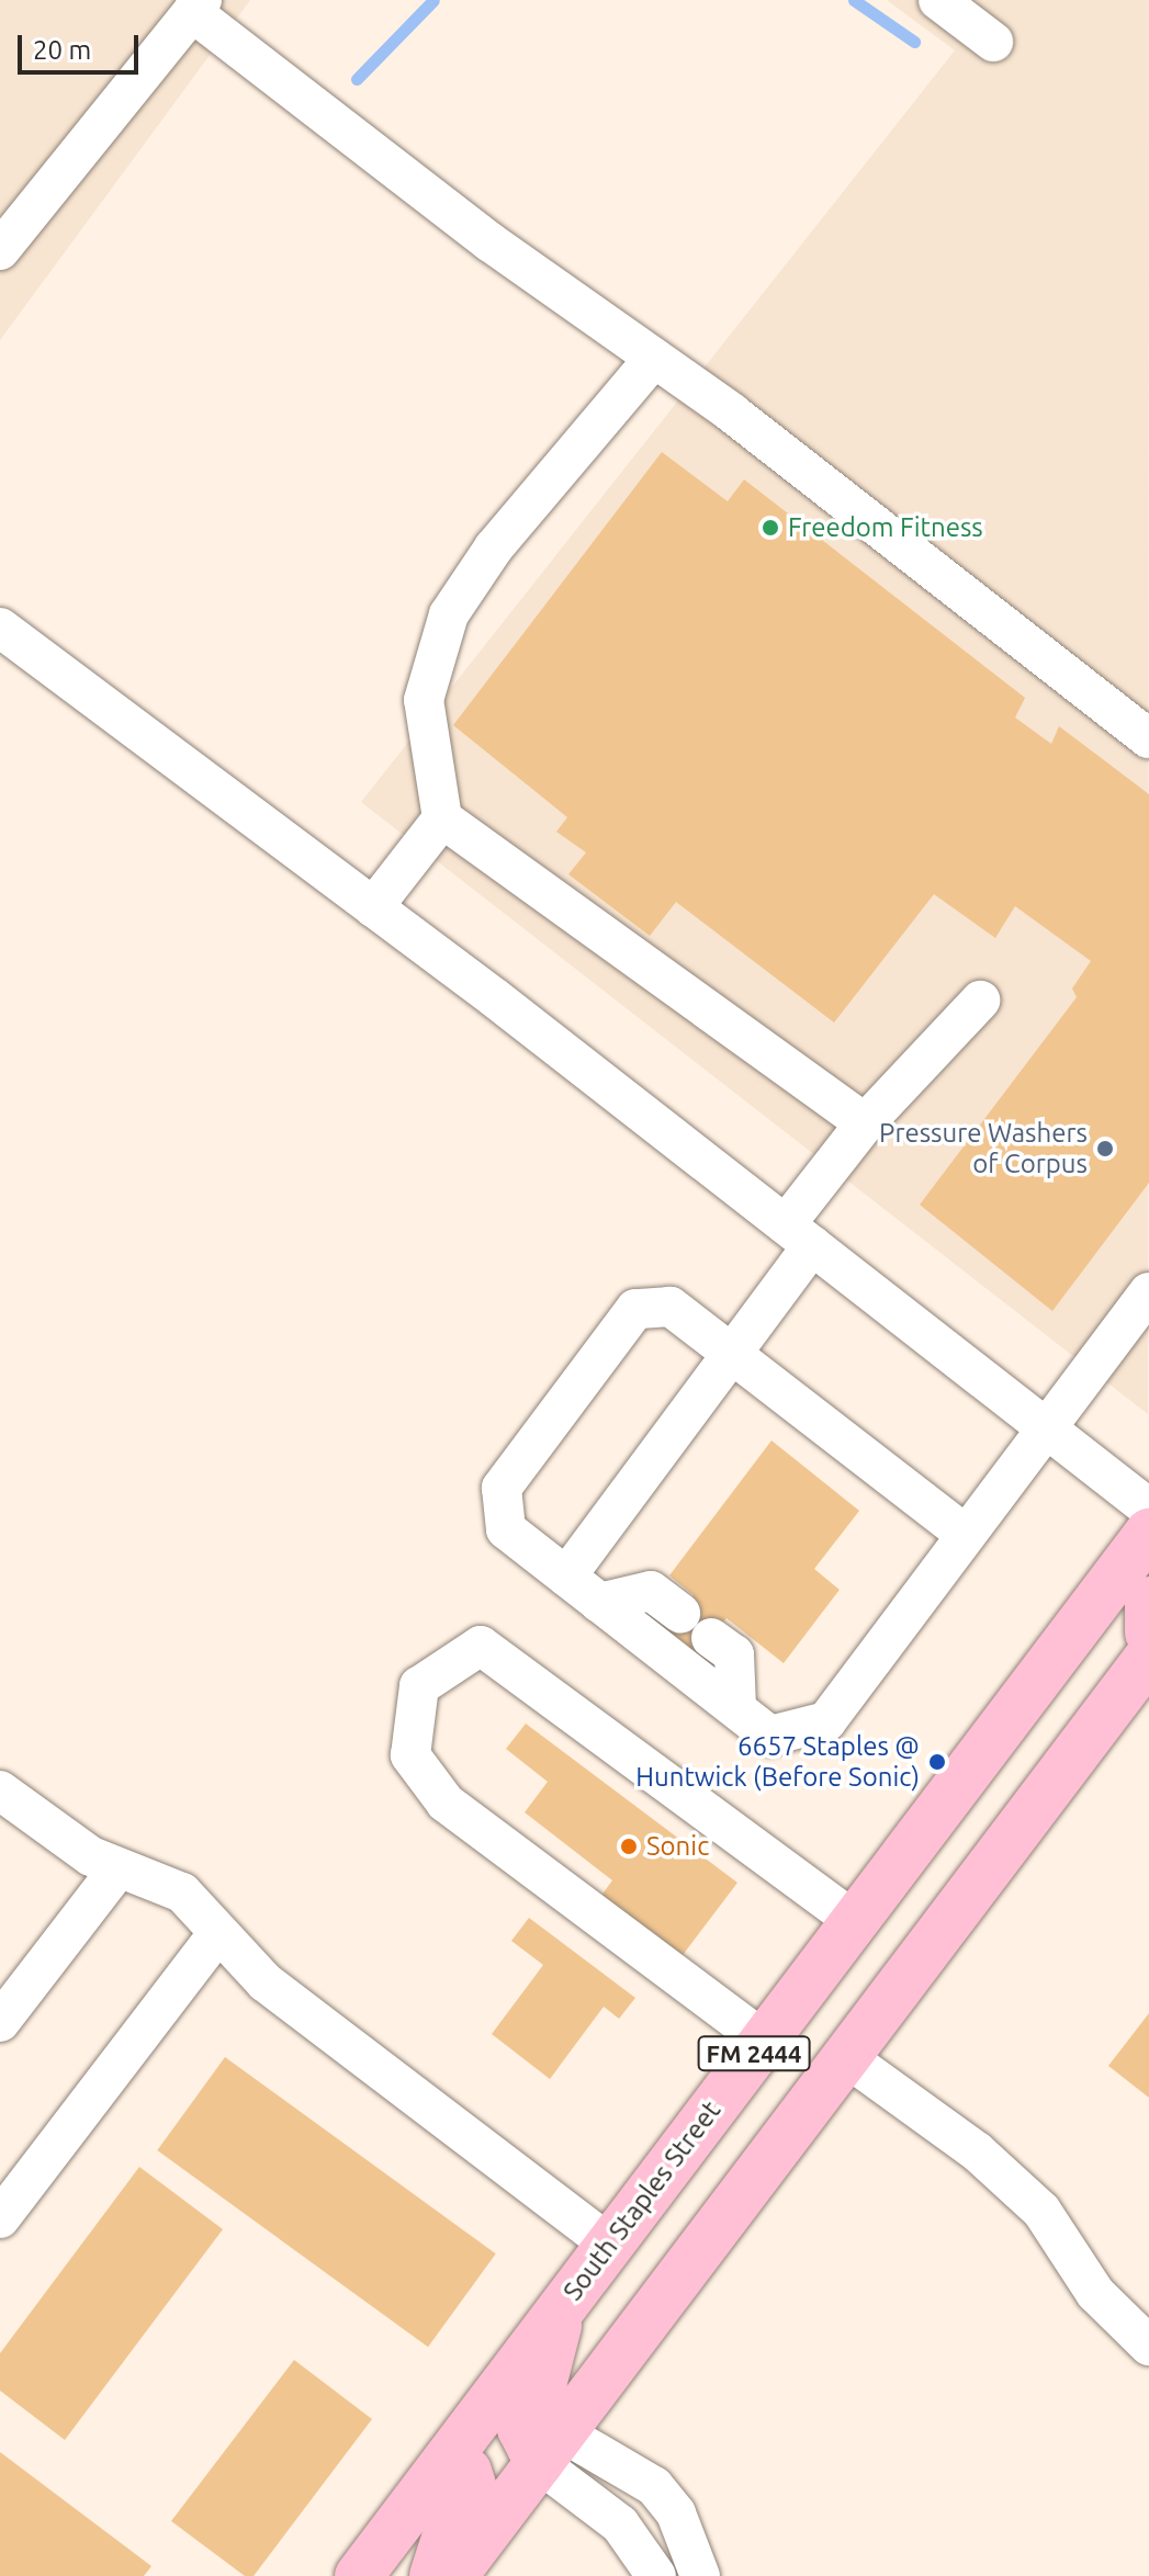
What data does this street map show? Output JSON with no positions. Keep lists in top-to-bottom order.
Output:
{
  "streets": {
    "main road": ["FM 2444", "South Staples Street"]
  },
  "places": [
    "Freedom Fitness",
    "Pressure Washers of Corpus",
    "6657 Staples @ Huntwick (Before Sonic)",
    "Sonic"
  ],
  "scale_bar": "20 m"
}
